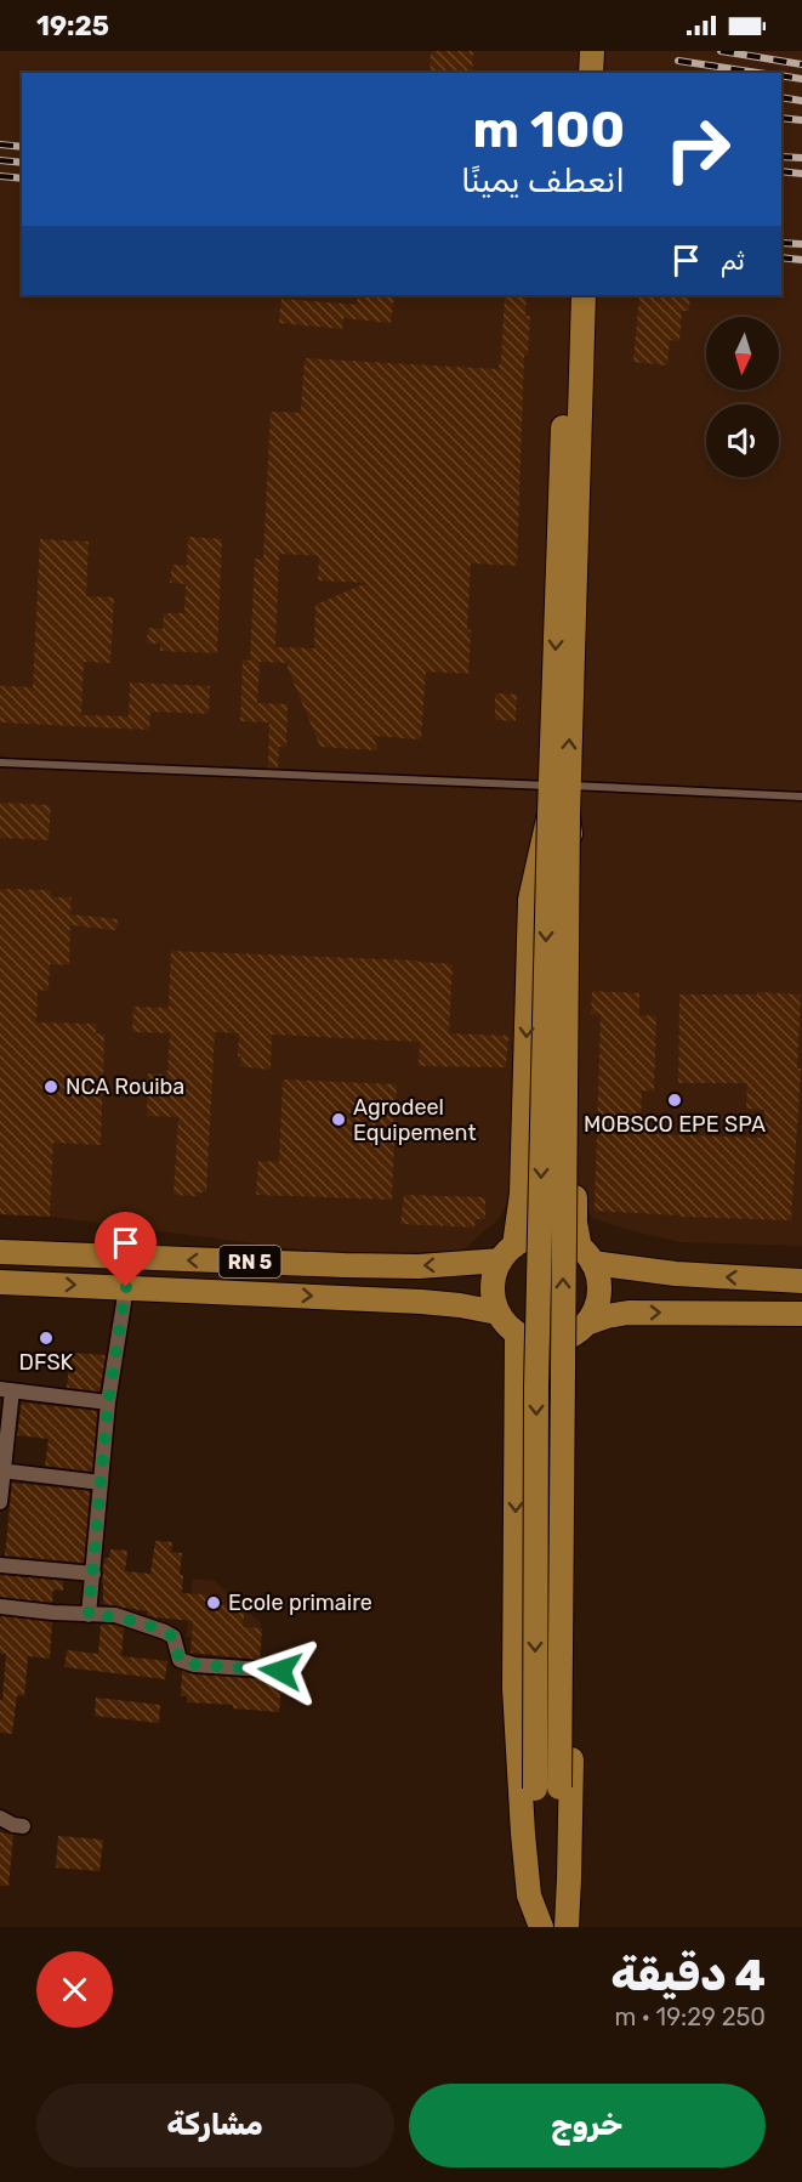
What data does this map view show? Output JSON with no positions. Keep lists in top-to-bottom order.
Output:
{
  "streets": {
    "highway": ["RN 5"]
  },
  "places": [
    "NCA Rouiba",
    "MOBSCO EPE SPA",
    "Agrodeel Equipement",
    "DFSK",
    "Ecole primaire"
  ],
  "north": "bottom",
  "page": {
    "status": "19:25",
    "turn": ["100 m", "انعطف يمينًا"],
    "then": "ثم",
    "heading": ["4 دقيقة", "250 m · 19:29"],
    "buttons": ["خروج", "مشاركة"]
  }
}
